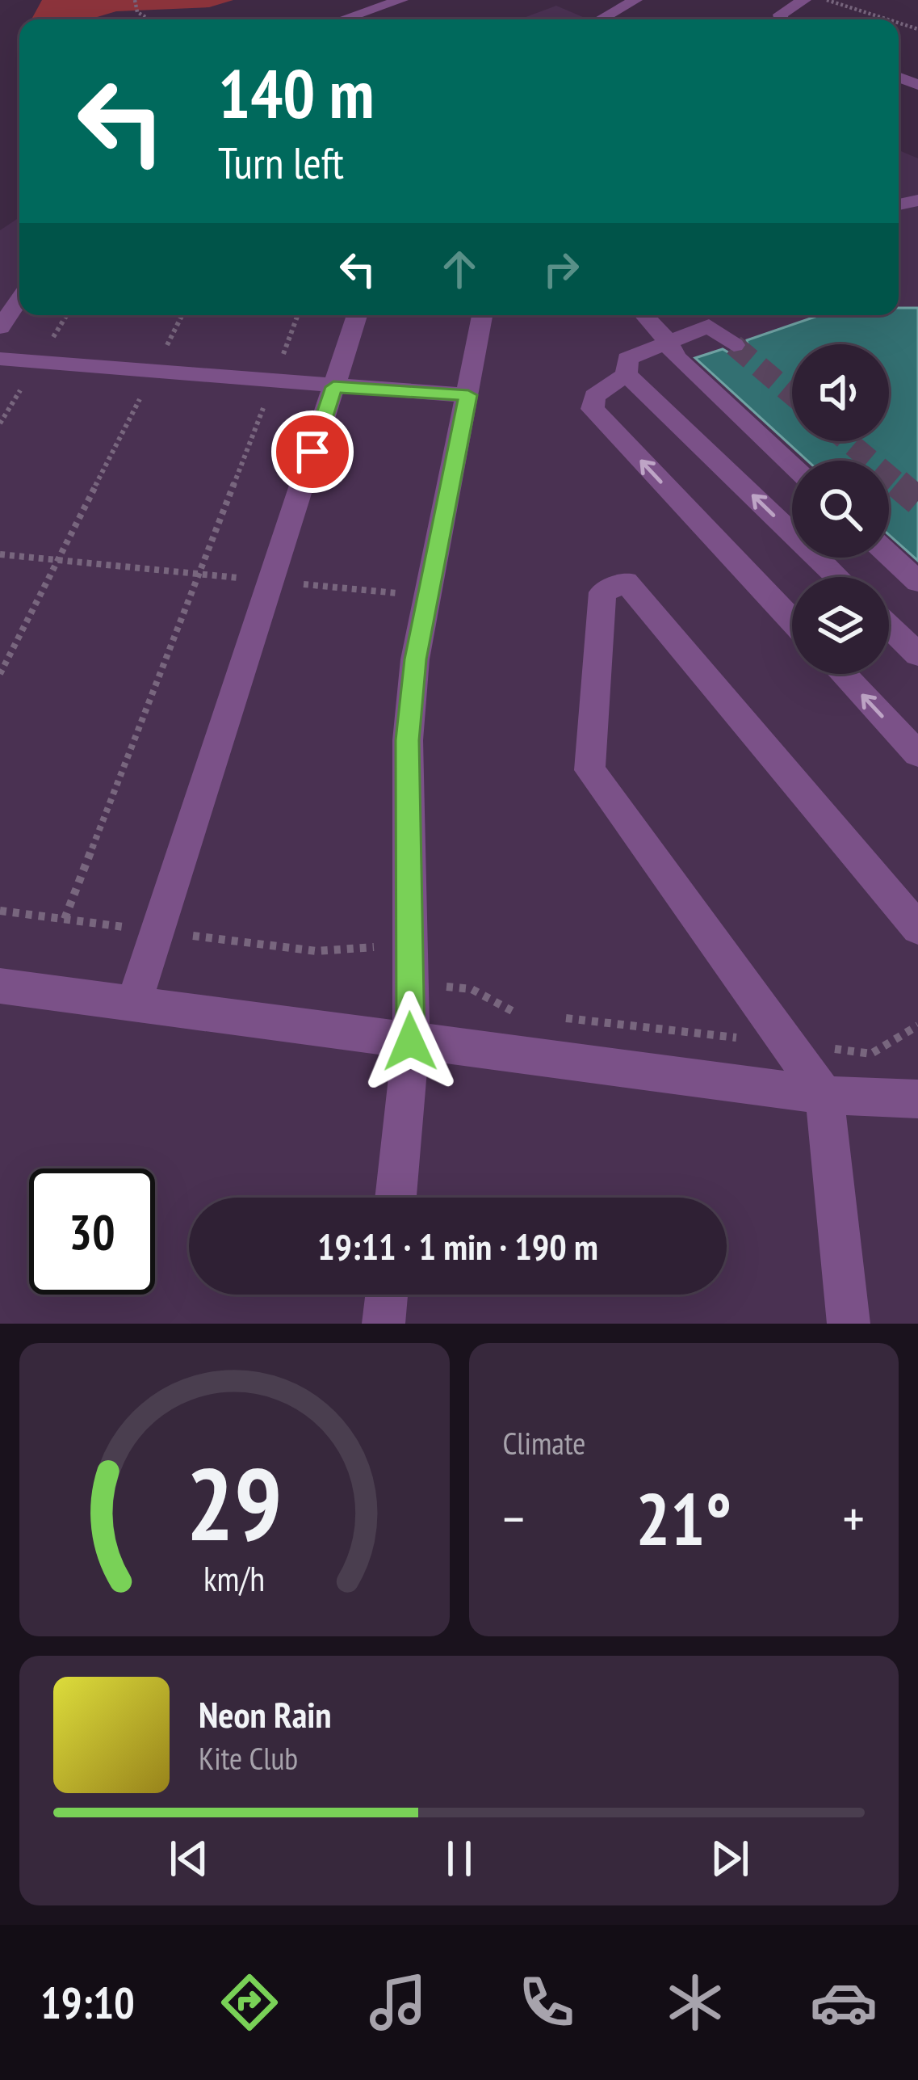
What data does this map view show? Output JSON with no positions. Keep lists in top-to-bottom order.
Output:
{
  "page": {
    "turn": ["140 m", "Turn left"],
    "limit": "30",
    "trip": "19:11 · 1 min · 190 m",
    "tile": "Climate",
    "heat": ["−", "21°", "+"],
    "song": ["Neon Rain", "Kite Club"],
    "tabs": "19:10",
    "gauge": ["29", "km/h"]
  }
}
